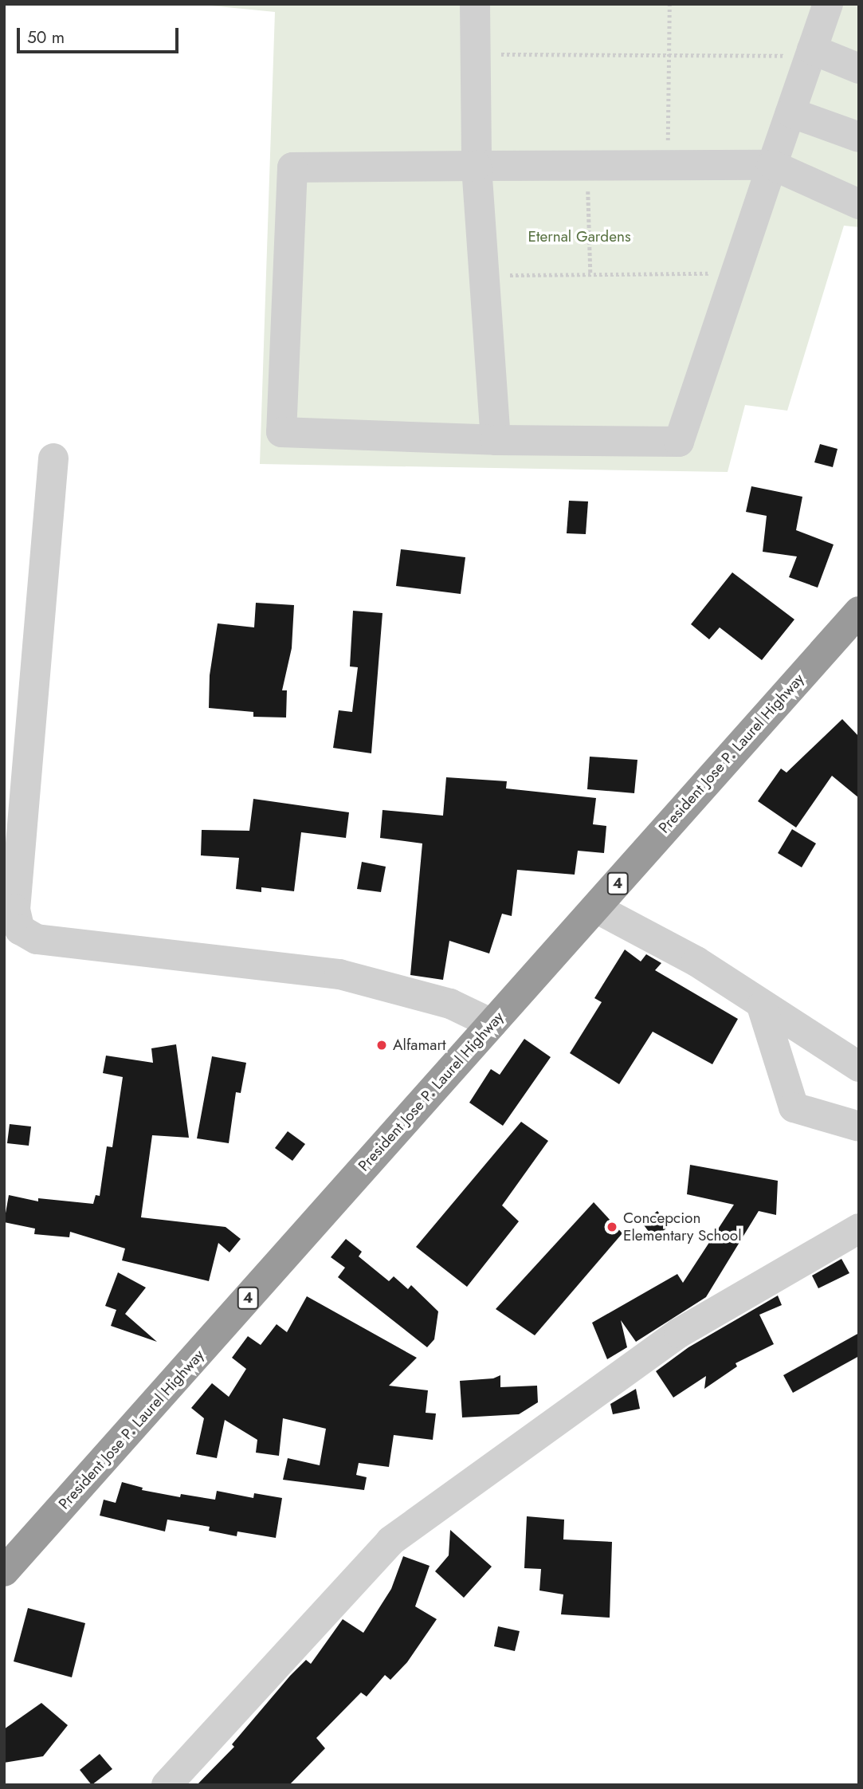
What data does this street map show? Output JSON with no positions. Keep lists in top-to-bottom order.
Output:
{
  "streets": {
    "highway": ["President Jose P. Laurel Highway", "4"]
  },
  "parks": ["Eternal Gardens"],
  "places": ["Alfamart", "Concepcion Elementary School"],
  "scale_bar": "50 m"
}
